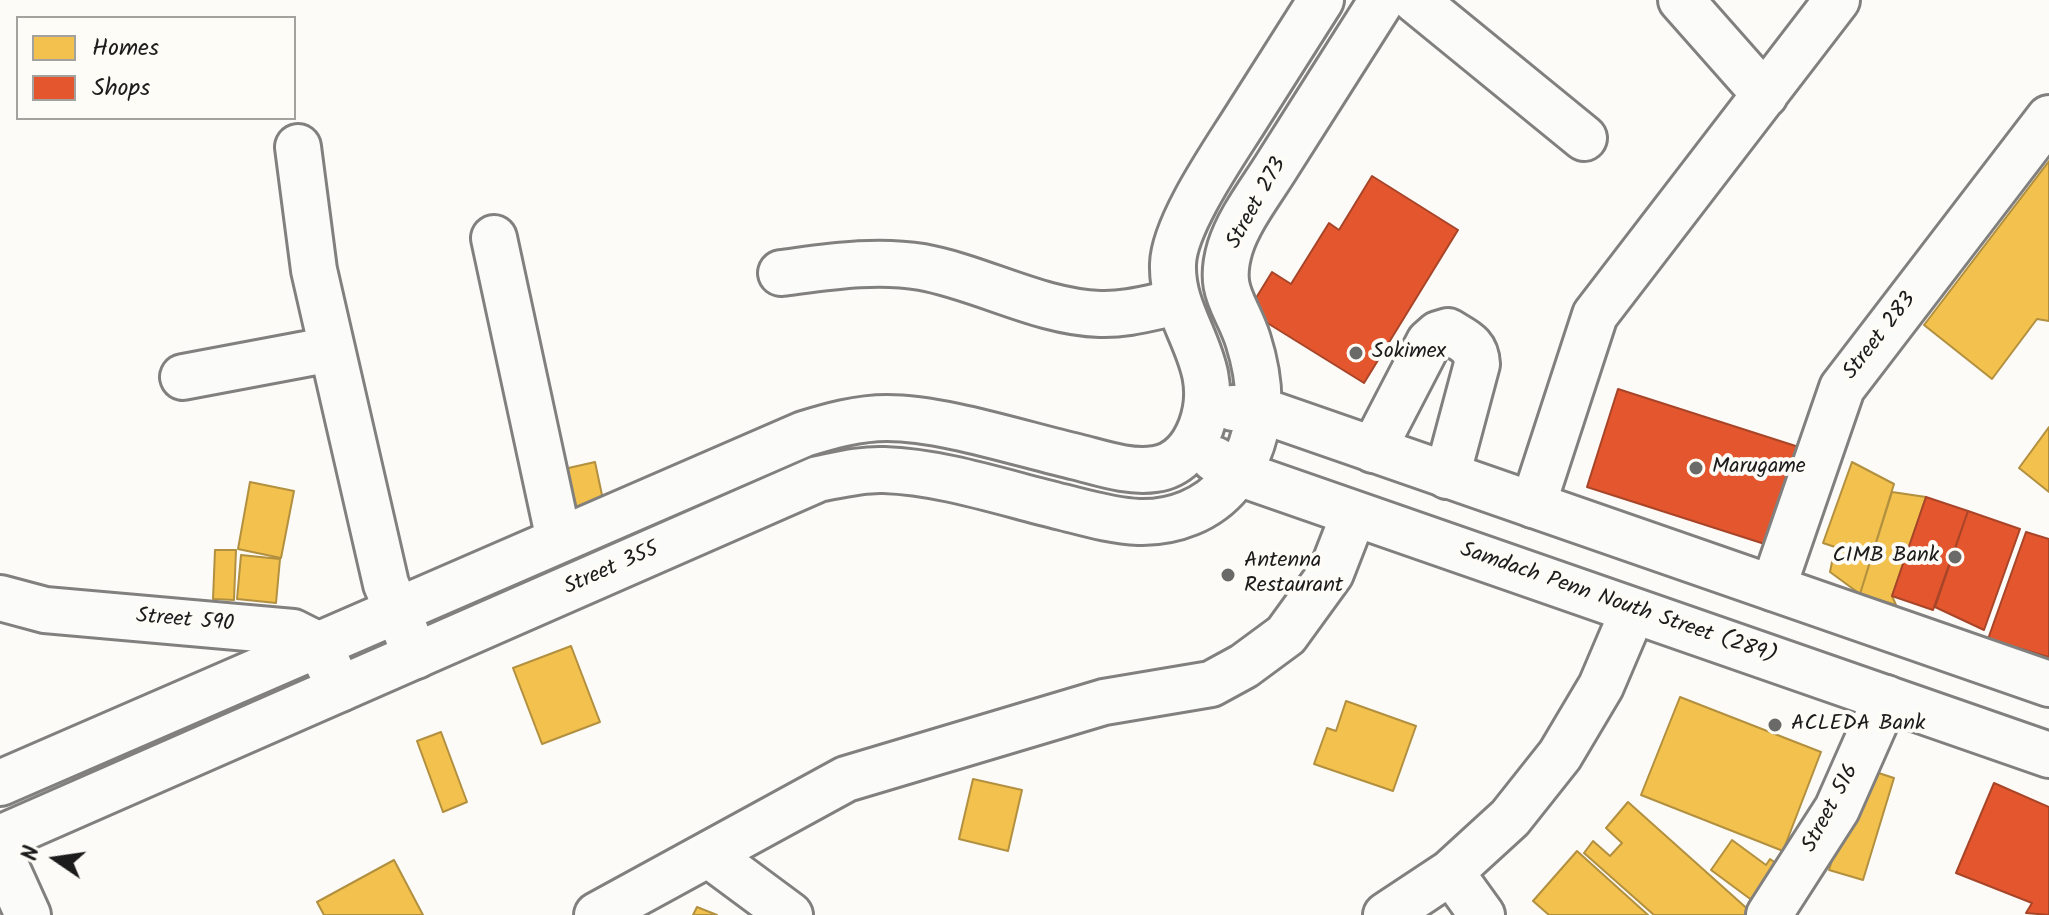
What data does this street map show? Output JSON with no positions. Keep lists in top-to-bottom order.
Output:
{
  "streets": {
    "main road": [
      "Street 273",
      "Street 283",
      "Street 355",
      "Samdach Penn Nouth Street (289)",
      "Street 590",
      "Street 516"
    ]
  },
  "crossings": [
    ["Street 273", "Street 355"],
    ["Street 273", "Samdach Penn Nouth Street (289)"],
    ["Street 355", "Samdach Penn Nouth Street (289)"],
    ["Samdach Penn Nouth Street (289)", "Street 516"]
  ],
  "places": [
    "Sokimex",
    "Marugame",
    "CIMB Bank",
    "Antenna Restaurant",
    "ACLEDA Bank"
  ],
  "legend": ["Homes", "Shops"],
  "north": "left"
}
